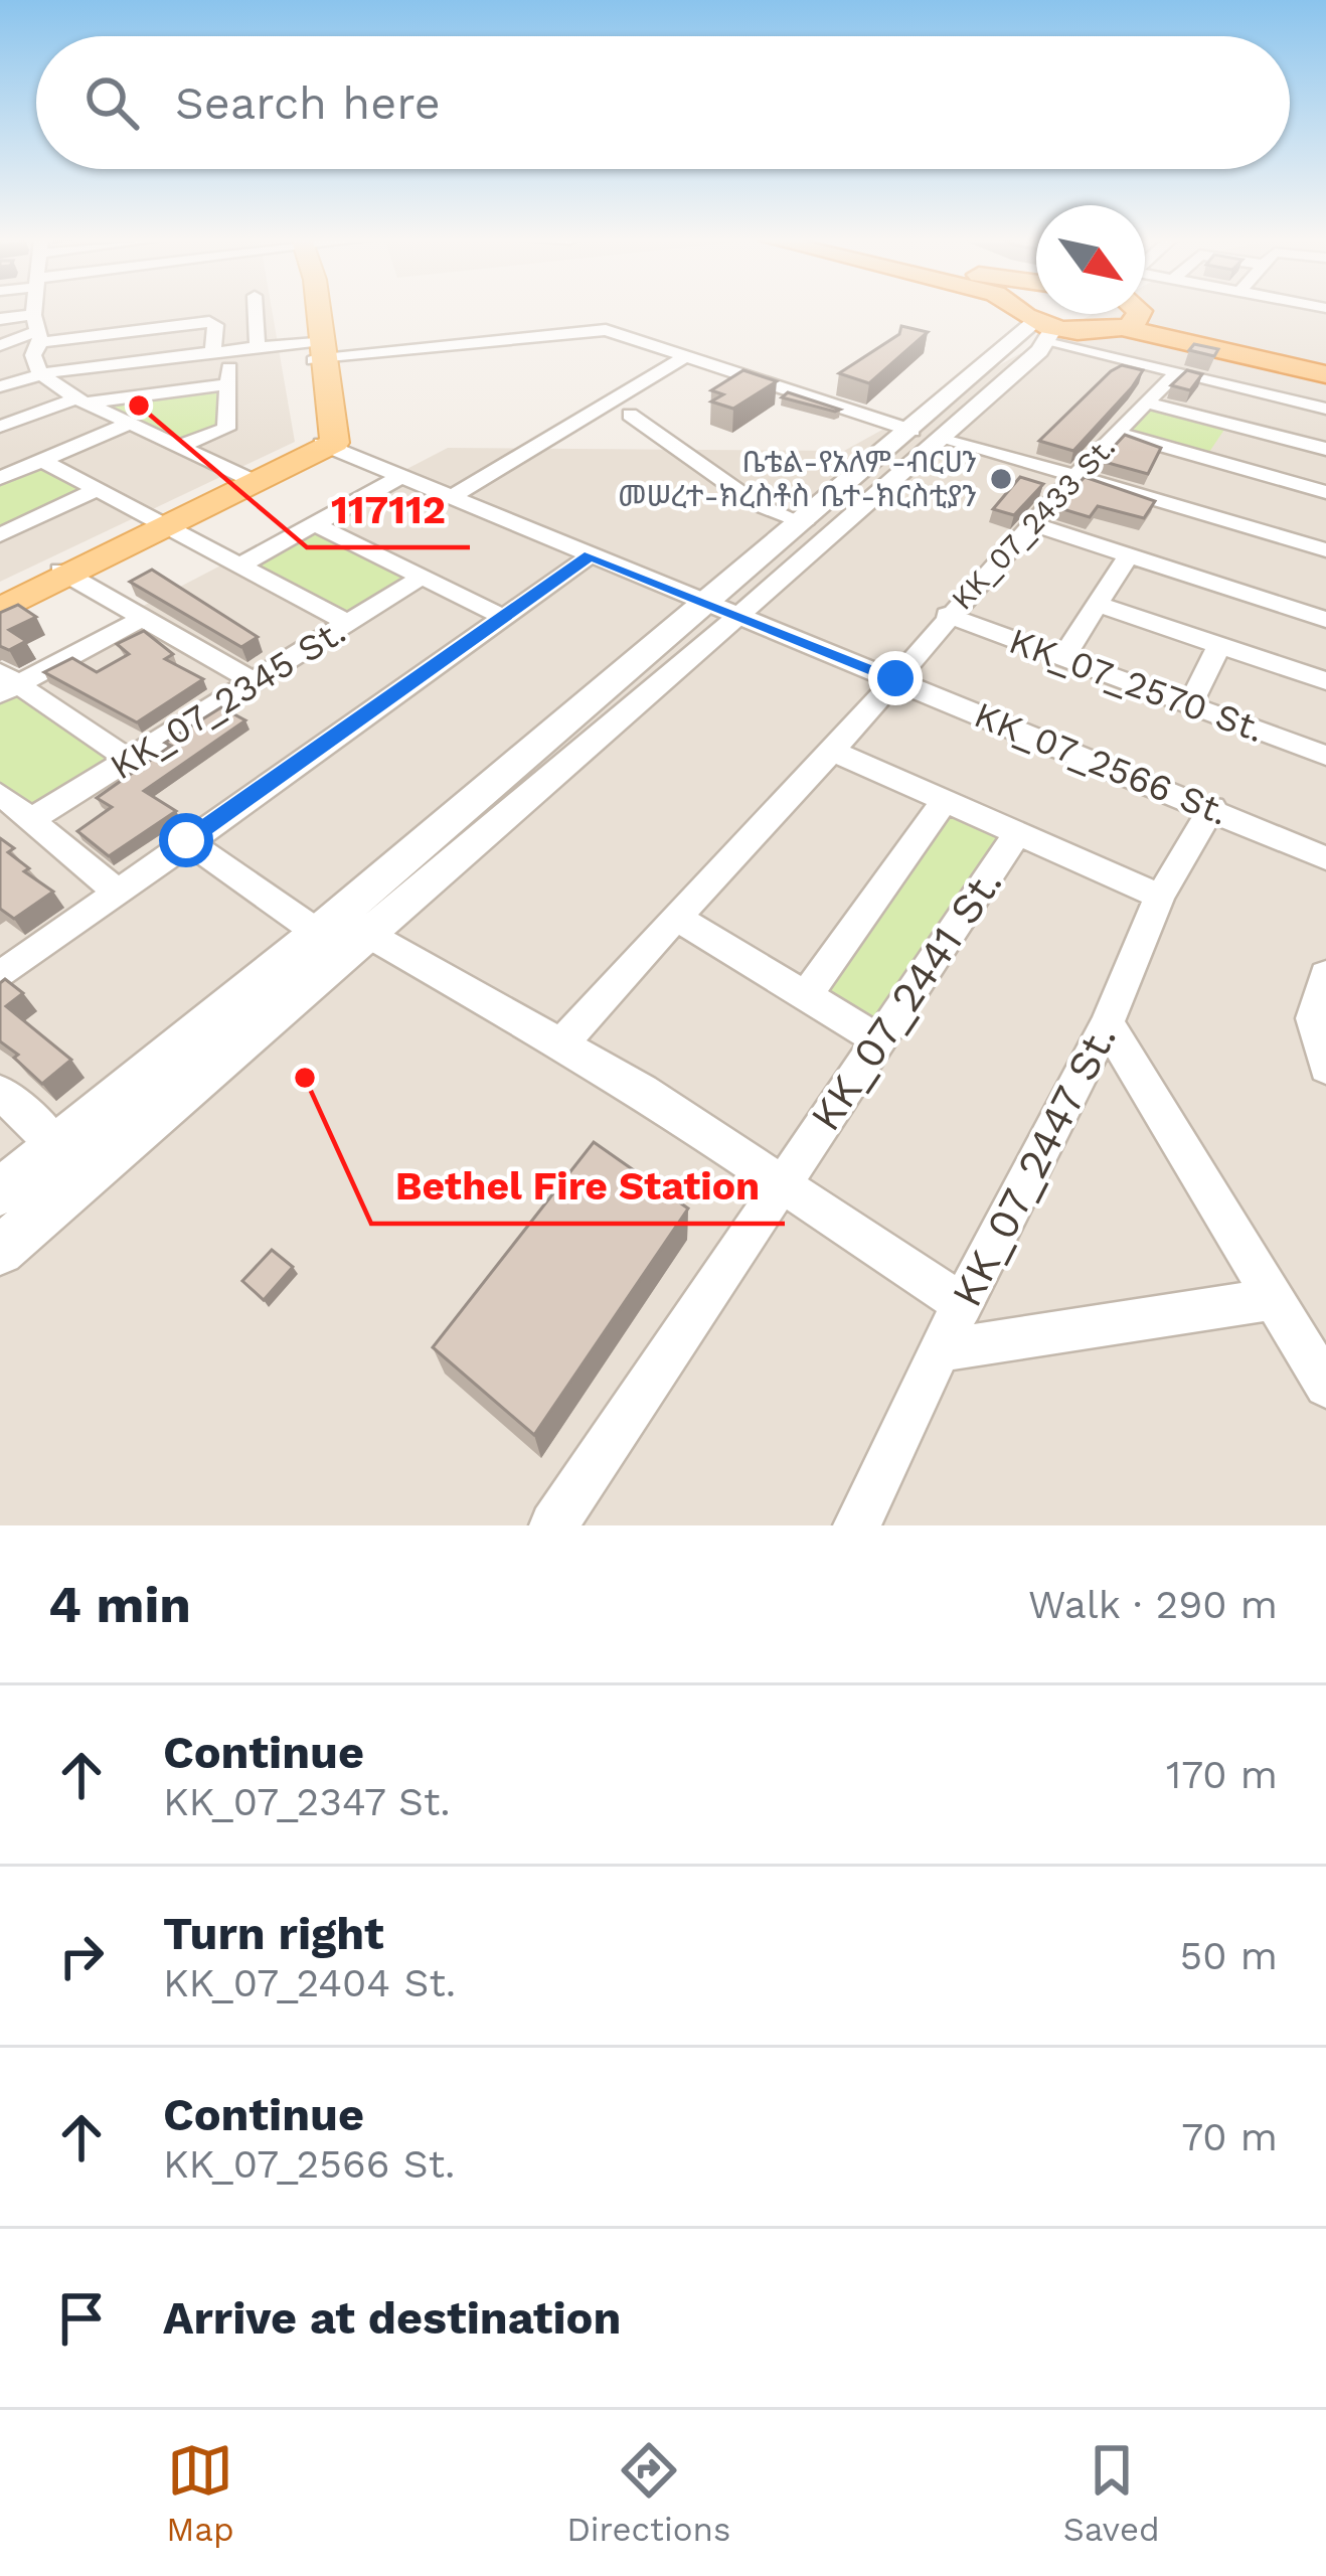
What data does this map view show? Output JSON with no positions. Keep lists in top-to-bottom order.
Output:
{
  "streets": {
    "street": [
      "KK_07_2433 St.",
      "KK_07_2570 St.",
      "KK_07_2345 St.",
      "KK_07_2566 St.",
      "KK_07_2441 St.",
      "KK_07_2447 St."
    ]
  },
  "crossings": [
    ["KK_07_2433 St.", "KK_07_2570 St."],
    ["KK_07_2433 St.", "KK_07_2566 St."],
    ["KK_07_2566 St.", "KK_07_2447 St."]
  ],
  "places": ["117112", "ቤቴል-የአለም-ብርሀን መሠረተ-ክረስቶስ ቤተ-ክርስቲያን", "Bethel Fire Station"],
  "north": "bottom right",
  "page": {
    "search": "Search here",
    "heading": ["4 min", "Walk · 290 m"],
    "list": [
      ["Continue", "KK_07_2347 St.", "170 m"],
      ["Turn right", "KK_07_2404 St.", "50 m"],
      ["Continue", "KK_07_2566 St.", "70 m"],
      "Arrive at destination"
    ],
    "nav": ["Map", "Directions", "Saved"]
  }
}
